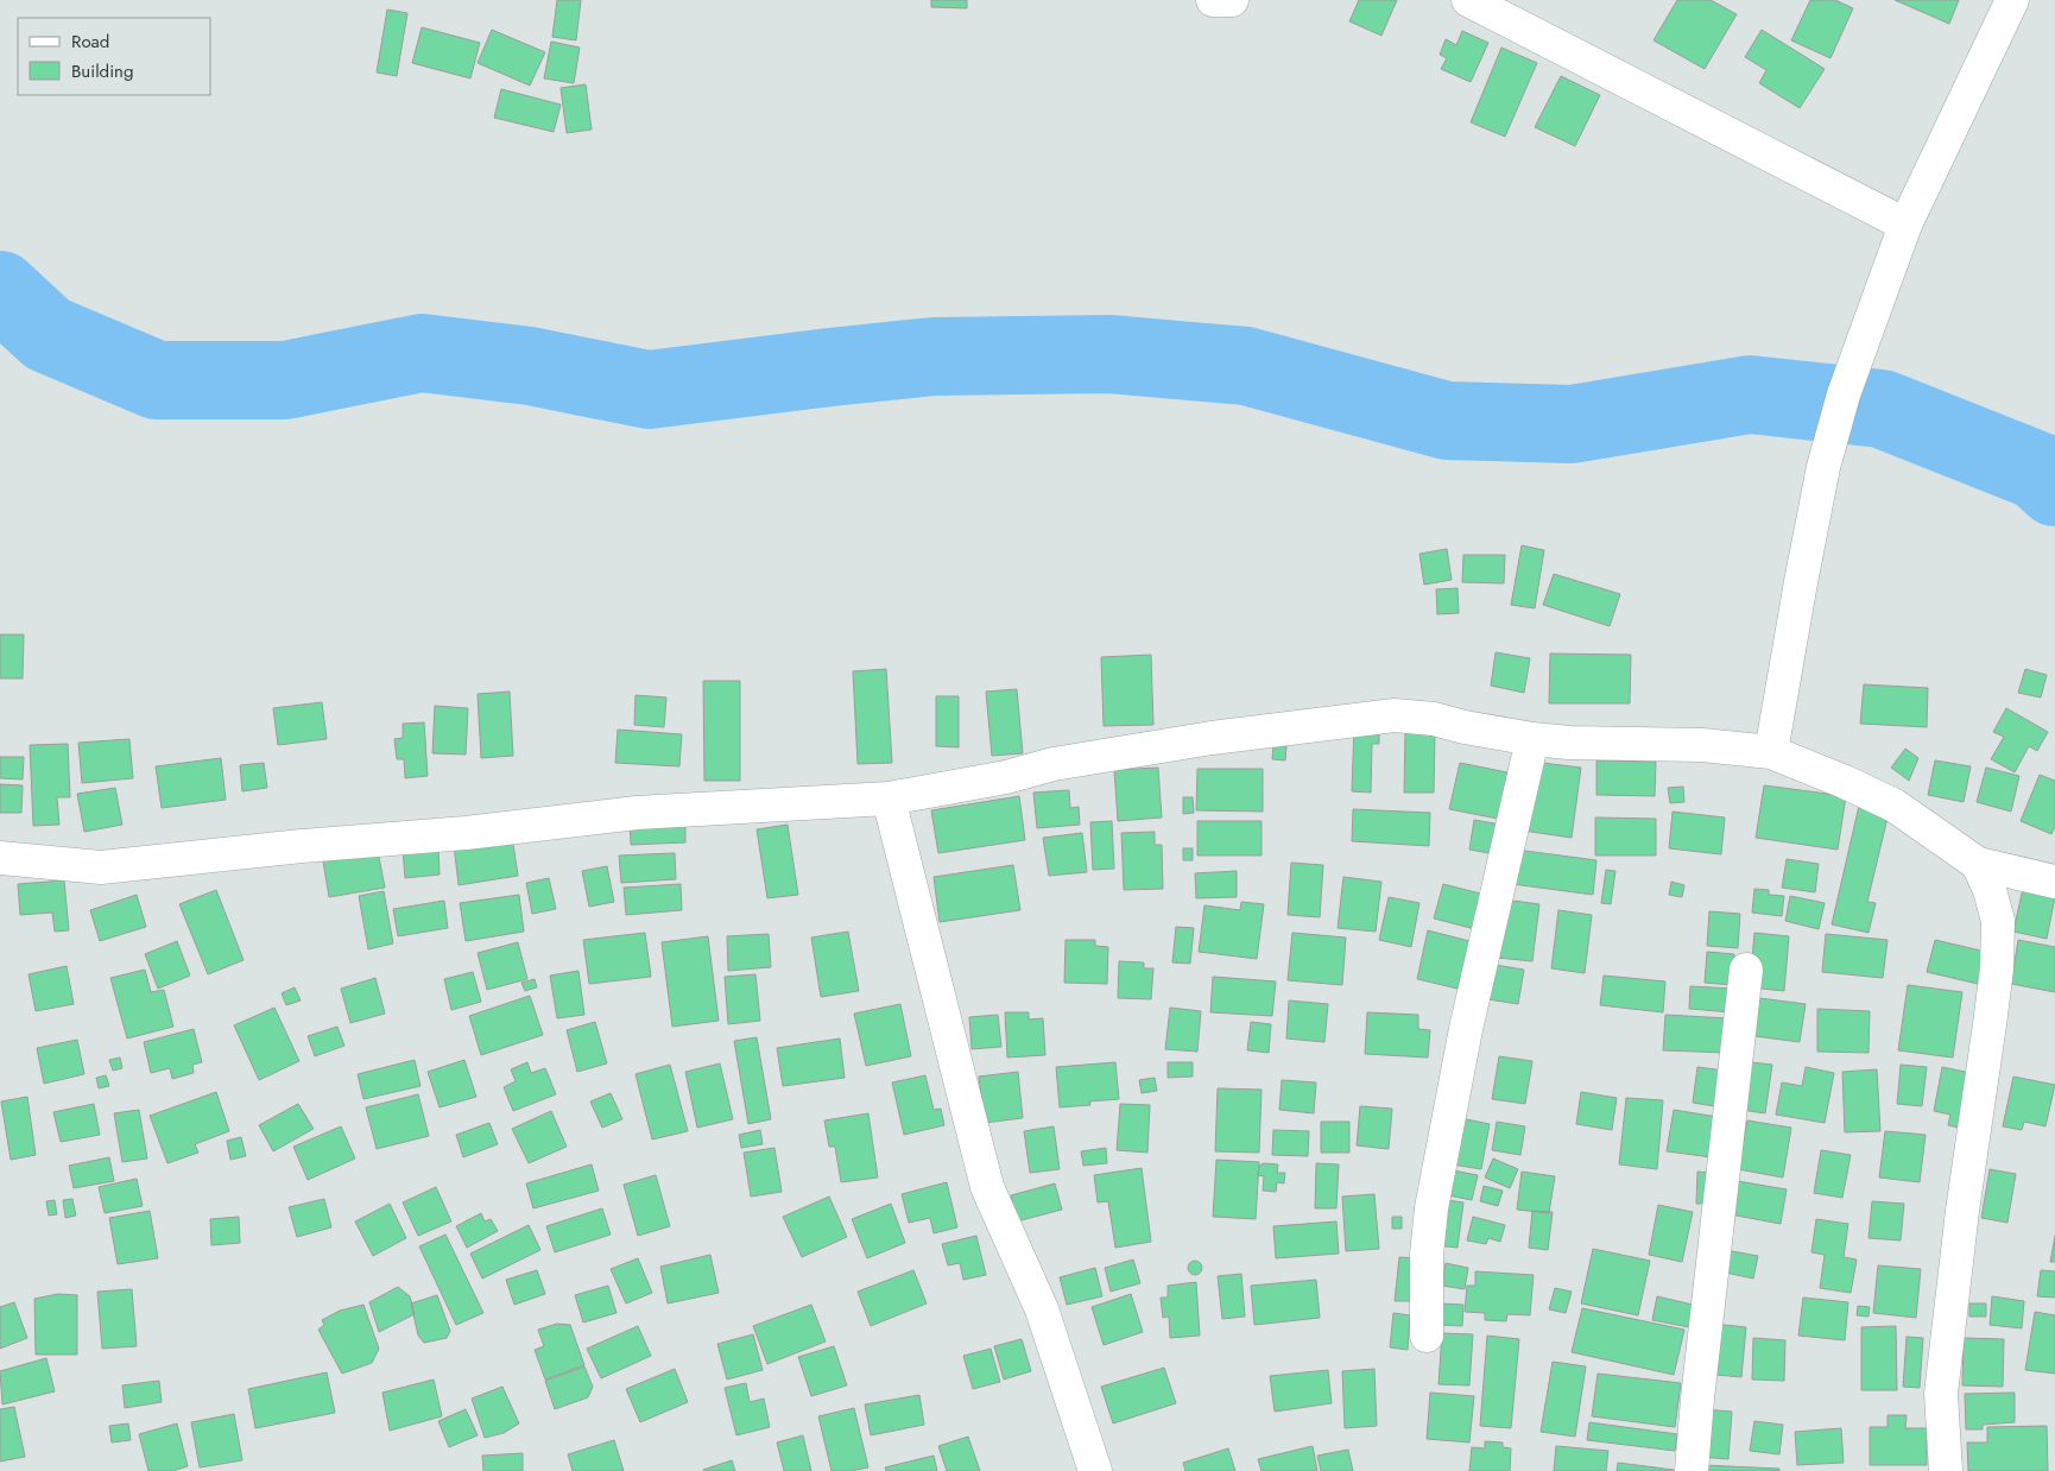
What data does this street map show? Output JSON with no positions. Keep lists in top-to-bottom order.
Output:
{
  "legend": ["Road", "Building"]
}
